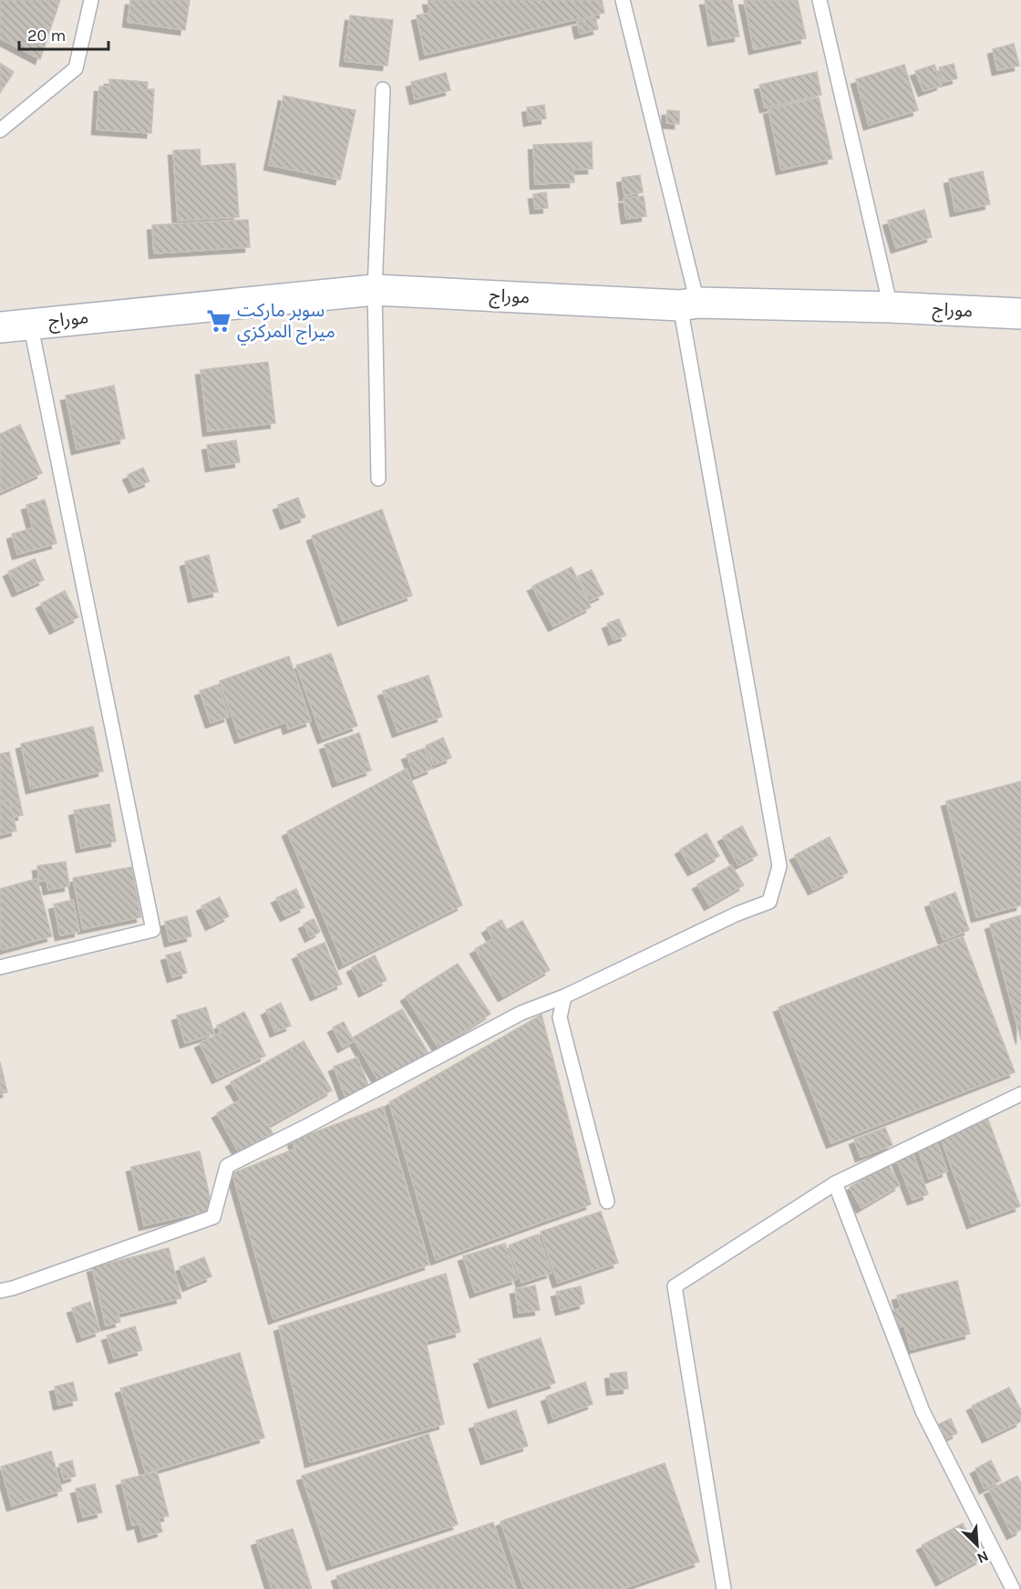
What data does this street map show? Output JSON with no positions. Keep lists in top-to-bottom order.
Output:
{
  "streets": {
    "main road": ["موراج"]
  },
  "places": {
    "supermarket": ["سوبر ماركت ميراج المركزي"]
  },
  "scale_bar": "20 m",
  "north": "bottom right"
}
